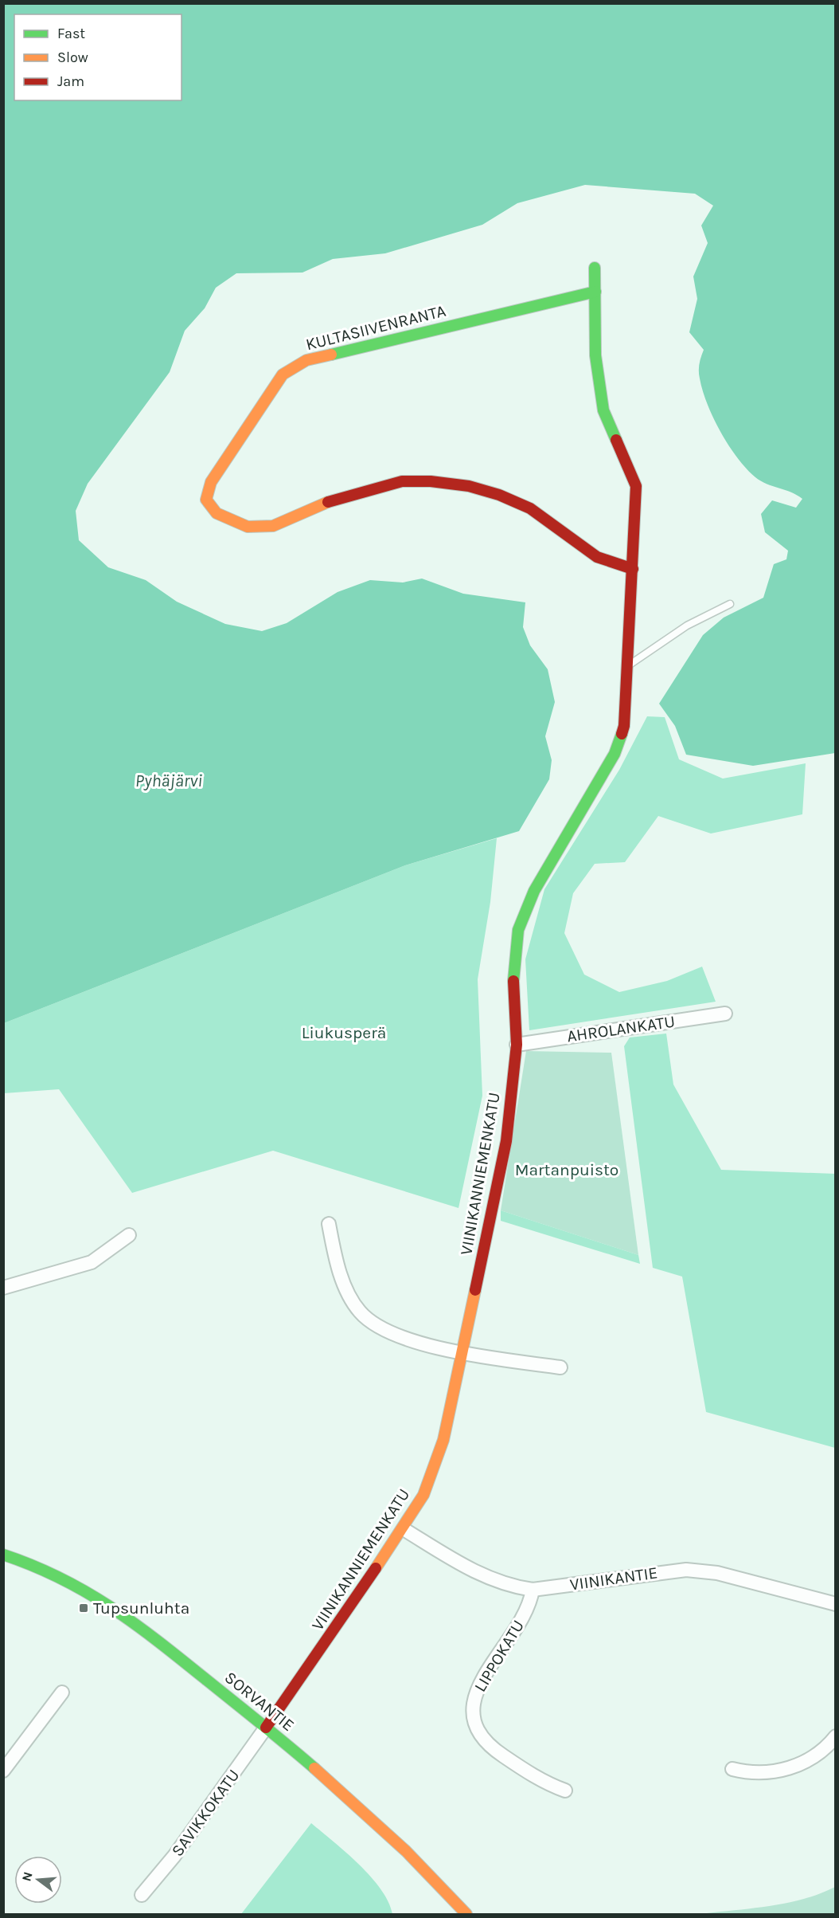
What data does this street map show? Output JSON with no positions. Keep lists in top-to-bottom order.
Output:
{
  "streets": {
    "street": [
      "KULTASIIVENRANTA",
      "AHROLANKATU",
      "VIINIKANNIEMENKATU",
      "VIINIKANTIE",
      "LIPPOKATU",
      "SORVANTIE",
      "SAVIKKOKATU"
    ]
  },
  "crossings": [
    ["KULTASIIVENRANTA", "VIINIKANNIEMENKATU"],
    ["AHROLANKATU", "VIINIKANNIEMENKATU"],
    ["VIINIKANNIEMENKATU", "VIINIKANTIE"],
    ["VIINIKANNIEMENKATU", "SORVANTIE"],
    ["VIINIKANNIEMENKATU", "SAVIKKOKATU"],
    ["VIINIKANTIE", "LIPPOKATU"],
    ["SORVANTIE", "SAVIKKOKATU"]
  ],
  "water": ["Pyhäjärvi"],
  "parks": ["Liukusperä", "Martanpuisto"],
  "places": {
    "transit": ["Tupsunluhta"]
  },
  "legend": ["Fast", "Slow", "Jam"],
  "north": "left"
}
